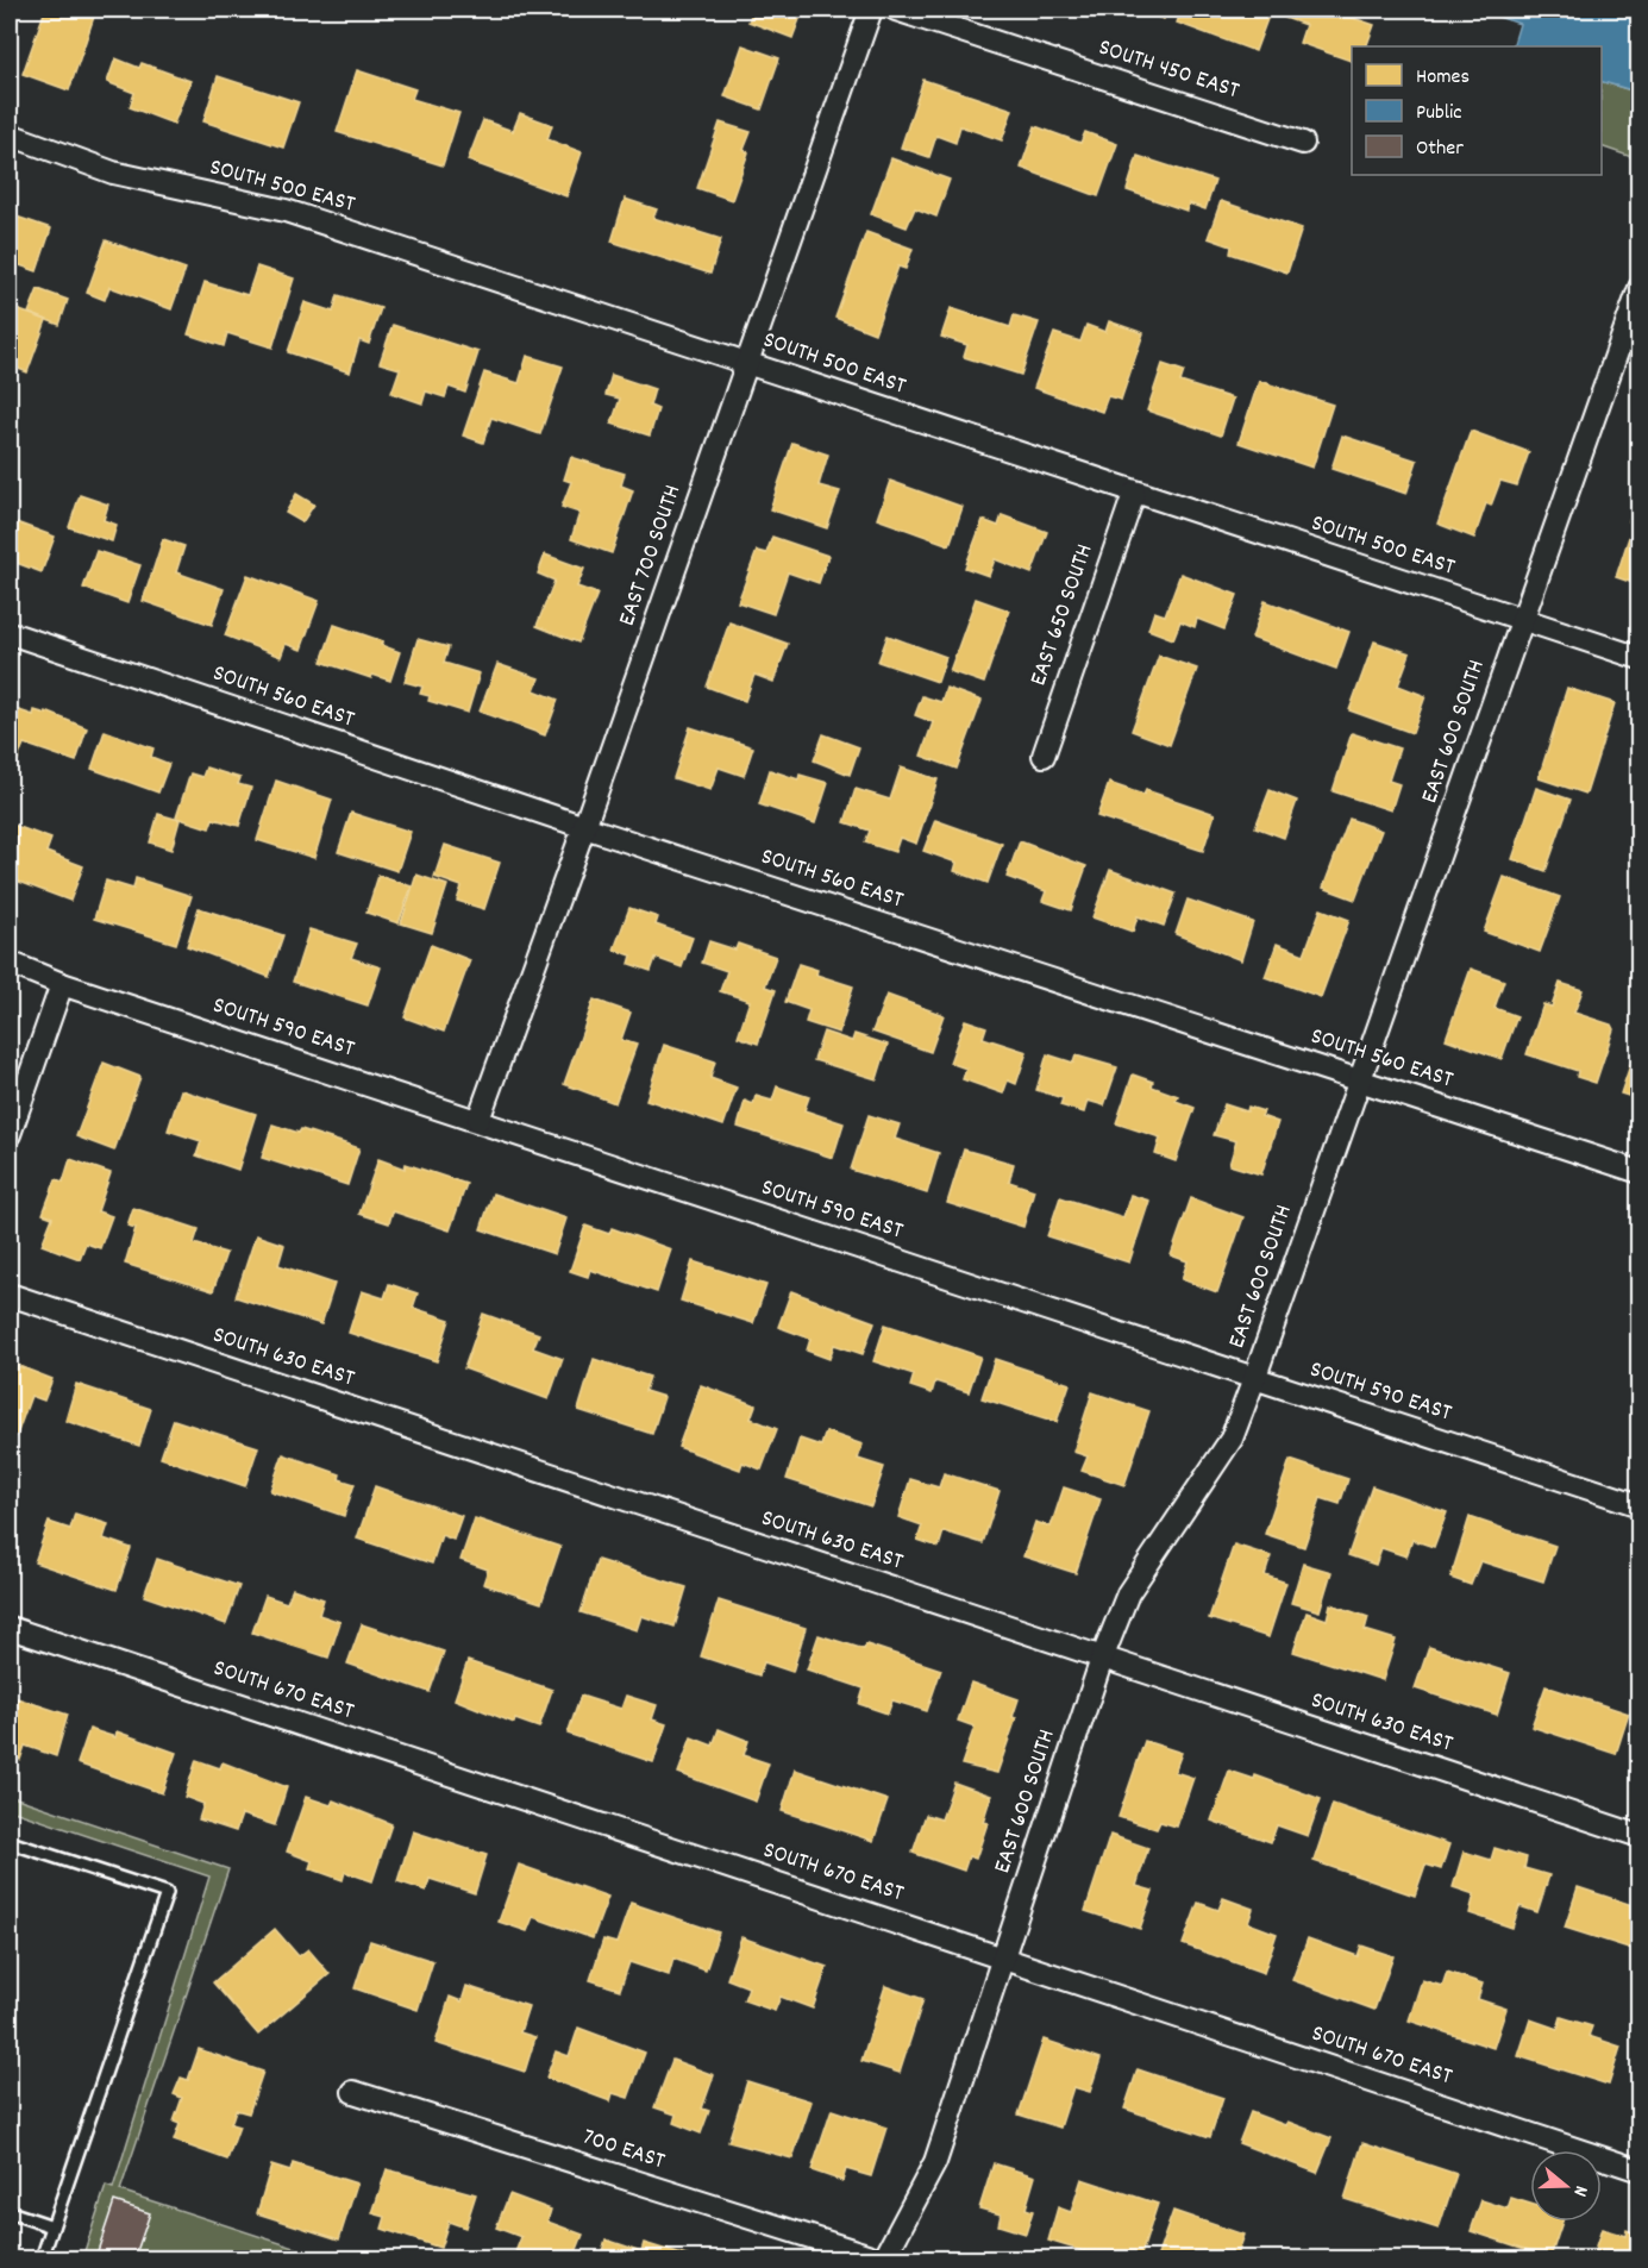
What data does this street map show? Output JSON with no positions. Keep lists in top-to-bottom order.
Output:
{
  "streets": {
    "street": [
      "SOUTH 450 EAST",
      "SOUTH 500 EAST",
      "EAST 700 SOUTH",
      "EAST 650 SOUTH",
      "SOUTH 560 EAST",
      "EAST 600 SOUTH",
      "SOUTH 590 EAST",
      "SOUTH 630 EAST",
      "SOUTH 670 EAST",
      "700 EAST"
    ]
  },
  "crossings": [
    ["SOUTH 500 EAST", "EAST 700 SOUTH"],
    ["SOUTH 500 EAST", "EAST 650 SOUTH"],
    ["SOUTH 500 EAST", "EAST 600 SOUTH"],
    ["EAST 700 SOUTH", "SOUTH 560 EAST"],
    ["EAST 700 SOUTH", "SOUTH 590 EAST"],
    ["SOUTH 560 EAST", "EAST 600 SOUTH"],
    ["EAST 600 SOUTH", "SOUTH 590 EAST"],
    ["EAST 600 SOUTH", "SOUTH 630 EAST"],
    ["EAST 600 SOUTH", "SOUTH 670 EAST"]
  ],
  "legend": ["Homes", "Public", "Other"],
  "north": "right"
}
